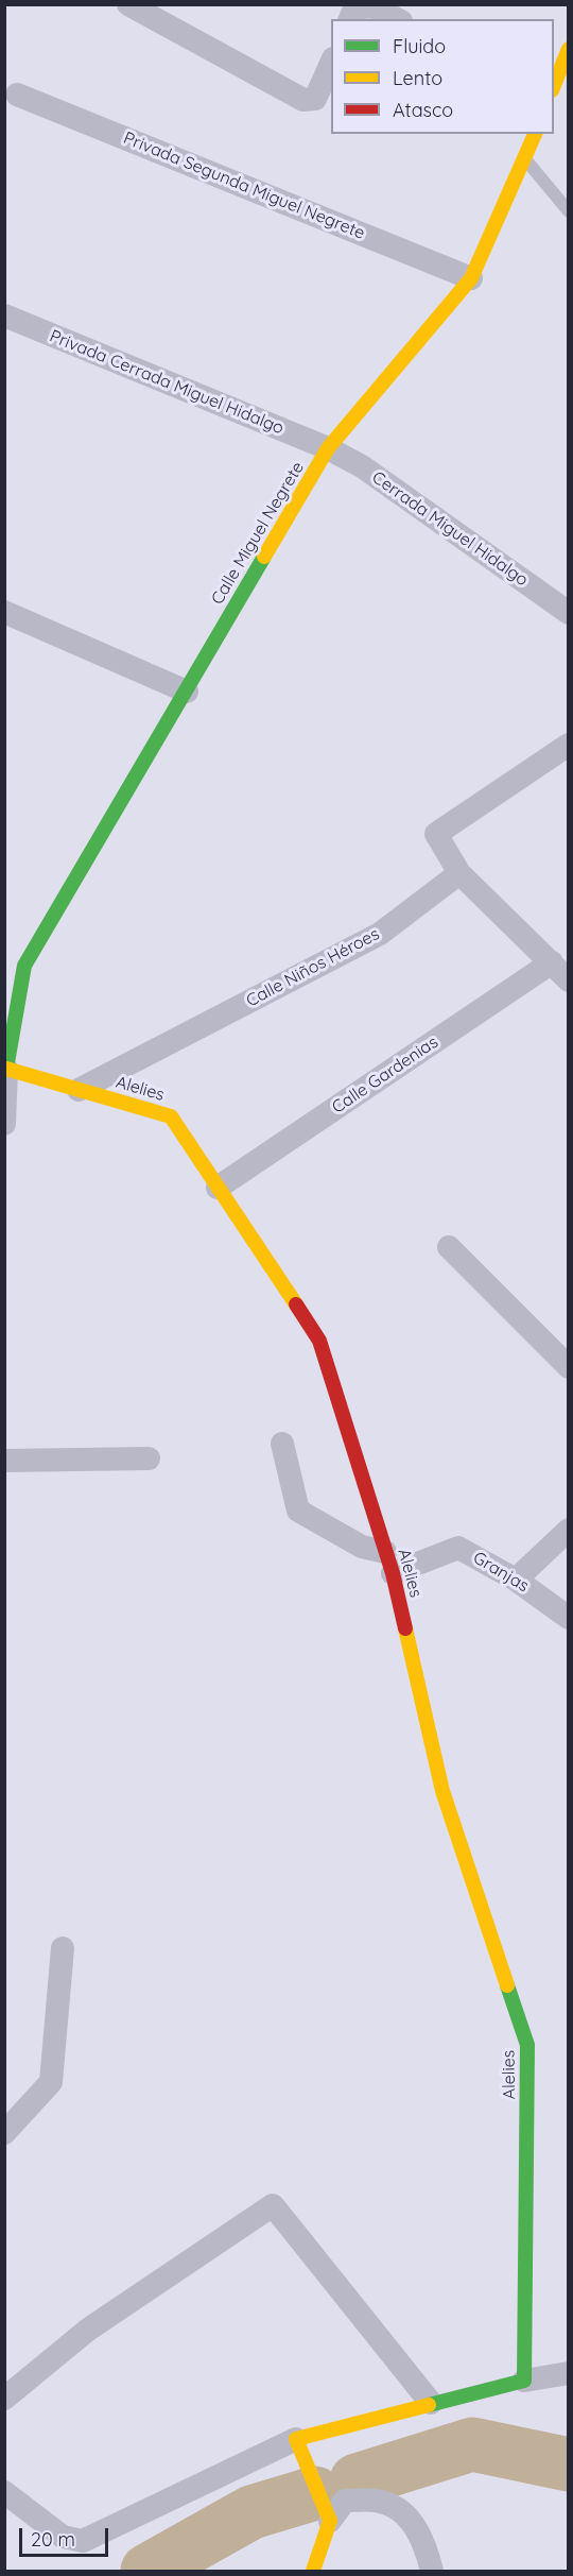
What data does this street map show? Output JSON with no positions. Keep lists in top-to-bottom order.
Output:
{
  "streets": {
    "street": [
      "Privada Segunda Miguel Negrete",
      "Privada Cerrada Miguel Hidalgo",
      "Cerrada Miguel Hidalgo",
      "Calle Miguel Negrete",
      "Calle Niños Héroes",
      "Calle Gardenias",
      "Alelies",
      "Granjas"
    ]
  },
  "crossings": [
    ["Privada Segunda Miguel Negrete", "Calle Miguel Negrete"],
    ["Privada Cerrada Miguel Hidalgo", "Cerrada Miguel Hidalgo"],
    ["Privada Cerrada Miguel Hidalgo", "Calle Miguel Negrete"],
    ["Cerrada Miguel Hidalgo", "Calle Miguel Negrete"],
    ["Calle Niños Héroes", "Alelies"],
    ["Calle Gardenias", "Alelies"],
    ["Alelies", "Granjas"]
  ],
  "legend": ["Fluido", "Lento", "Atasco"],
  "scale_bar": "20 m"
}
